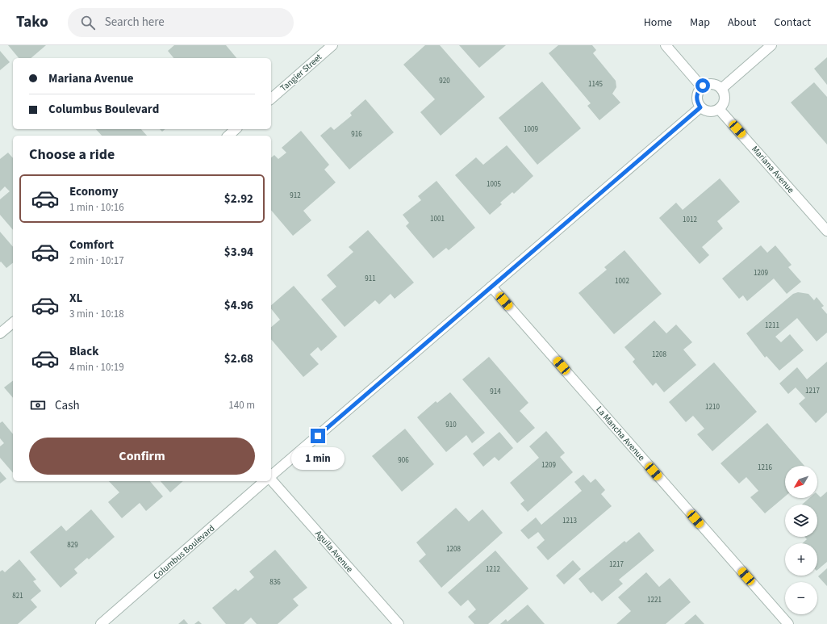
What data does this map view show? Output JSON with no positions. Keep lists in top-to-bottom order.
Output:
{
  "streets": {
    "street": [
      "Tangier Street",
      "Mariana Avenue",
      "La Mancha Avenue",
      "Aguila Avenue",
      "Columbus Boulevard"
    ]
  },
  "house_numbers": [
    "920",
    "1145",
    "1009",
    "916",
    "1005",
    "912",
    "1001",
    "1012",
    "1209",
    "911",
    "1002",
    "1211",
    "1208",
    "1217",
    "914",
    "1210",
    "910",
    "906",
    "1209",
    "1216",
    "1213",
    "829",
    "1208",
    "1217",
    "1212",
    "836",
    "821",
    "1221"
  ],
  "north": "bottom left",
  "page": {
    "header": "Tako",
    "search": "Search here",
    "nav": [
      "Home",
      "Map",
      "About",
      "Contact"
    ],
    "banner": ["Mariana Avenue", "Columbus Boulevard"],
    "heading": "Choose a ride",
    "list": [
      {
        "name": "Economy",
        "note": "1 min · 10:16",
        "value": "$2.92"
      },
      {
        "name": "Comfort",
        "note": "2 min · 10:17",
        "value": "$3.94"
      },
      {
        "name": "XL",
        "note": "3 min · 10:18",
        "value": "$4.96"
      },
      {
        "name": "Black",
        "note": "4 min · 10:19",
        "value": "$2.68"
      }
    ],
    "pay": ["Cash", "140 m"],
    "buttons": "Confirm",
    "bubble": "1 min",
    "map_buttons": ["+", "−"]
  }
}
